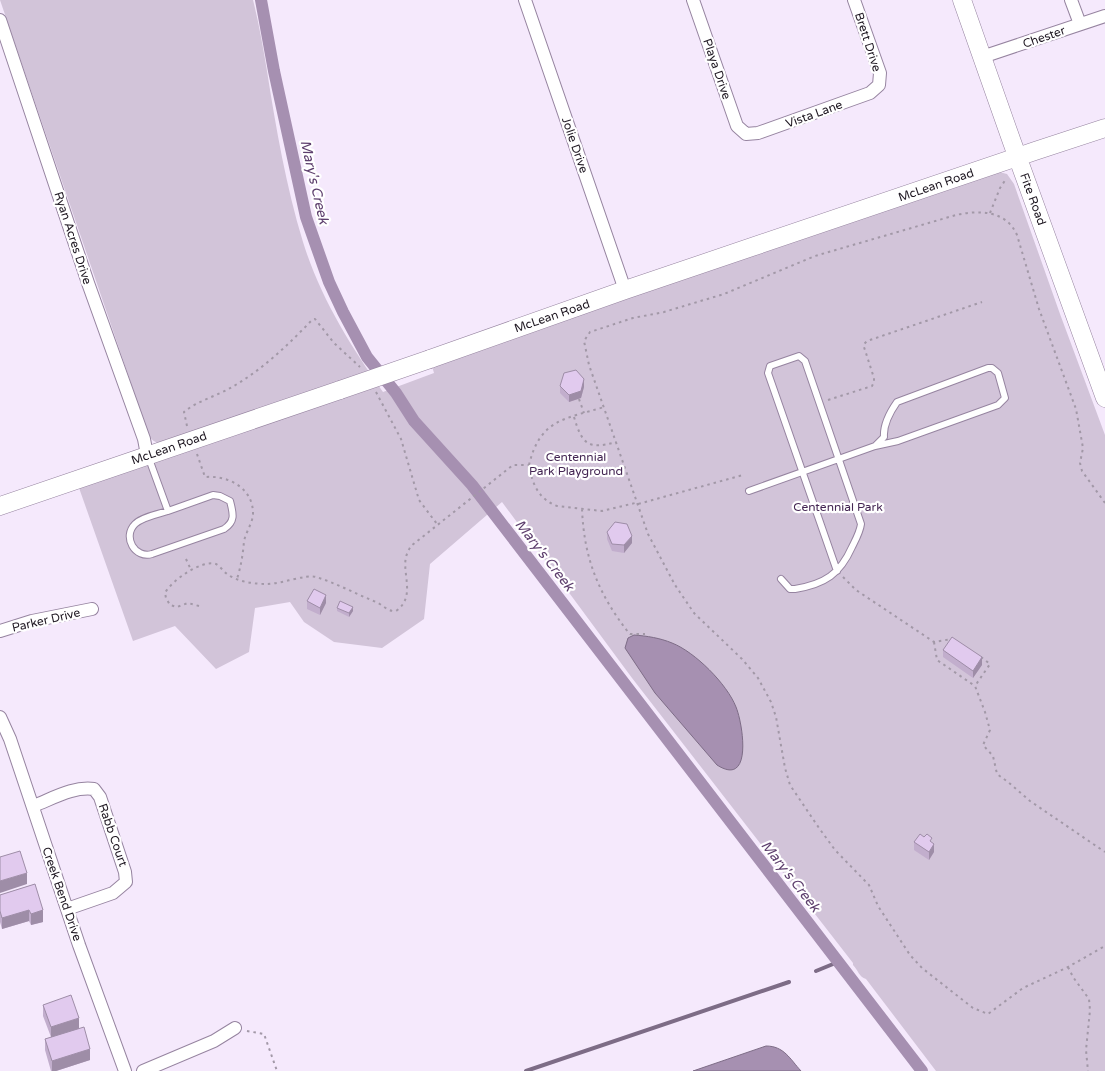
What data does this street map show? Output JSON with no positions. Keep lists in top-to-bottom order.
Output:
{
  "streets": {
    "street": [
      "Chester",
      "Brett Drive",
      "Playa Drive",
      "Vista Lane",
      "Jolie Drive",
      "McLean Road",
      "Fite Road",
      "Ryan Acres Drive",
      "Parker Drive",
      "Rabb Court",
      "Creek Bend Drive"
    ]
  },
  "crossings": [
    ["Chester", "Fite Road"],
    ["Brett Drive", "Vista Lane"],
    ["Playa Drive", "Vista Lane"],
    ["Jolie Drive", "McLean Road"],
    ["McLean Road", "Fite Road"],
    ["McLean Road", "Ryan Acres Drive"],
    ["Rabb Court", "Creek Bend Drive"]
  ],
  "water": ["Mary's Creek"],
  "parks": ["Centennial Park Playground", "Centennial Park"]
}
